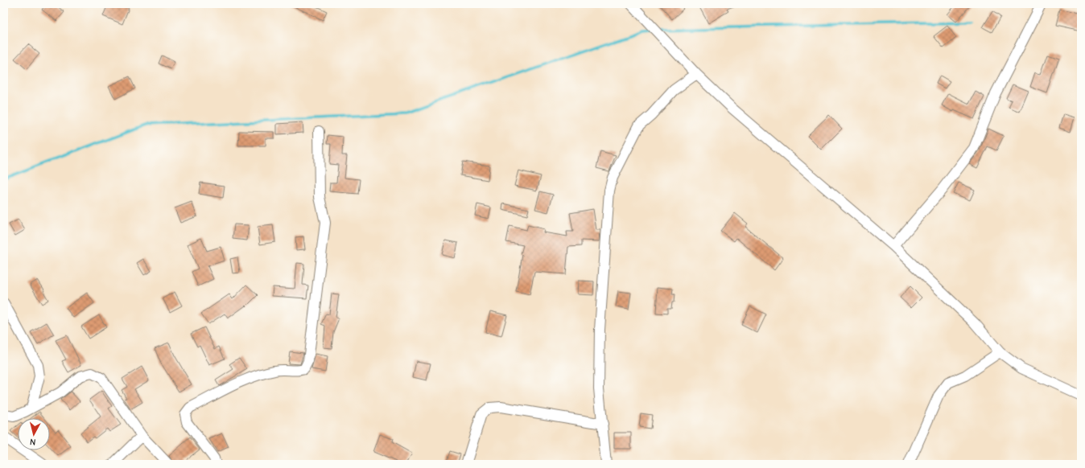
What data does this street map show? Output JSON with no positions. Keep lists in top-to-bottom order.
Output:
{
  "north": "bottom"
}
